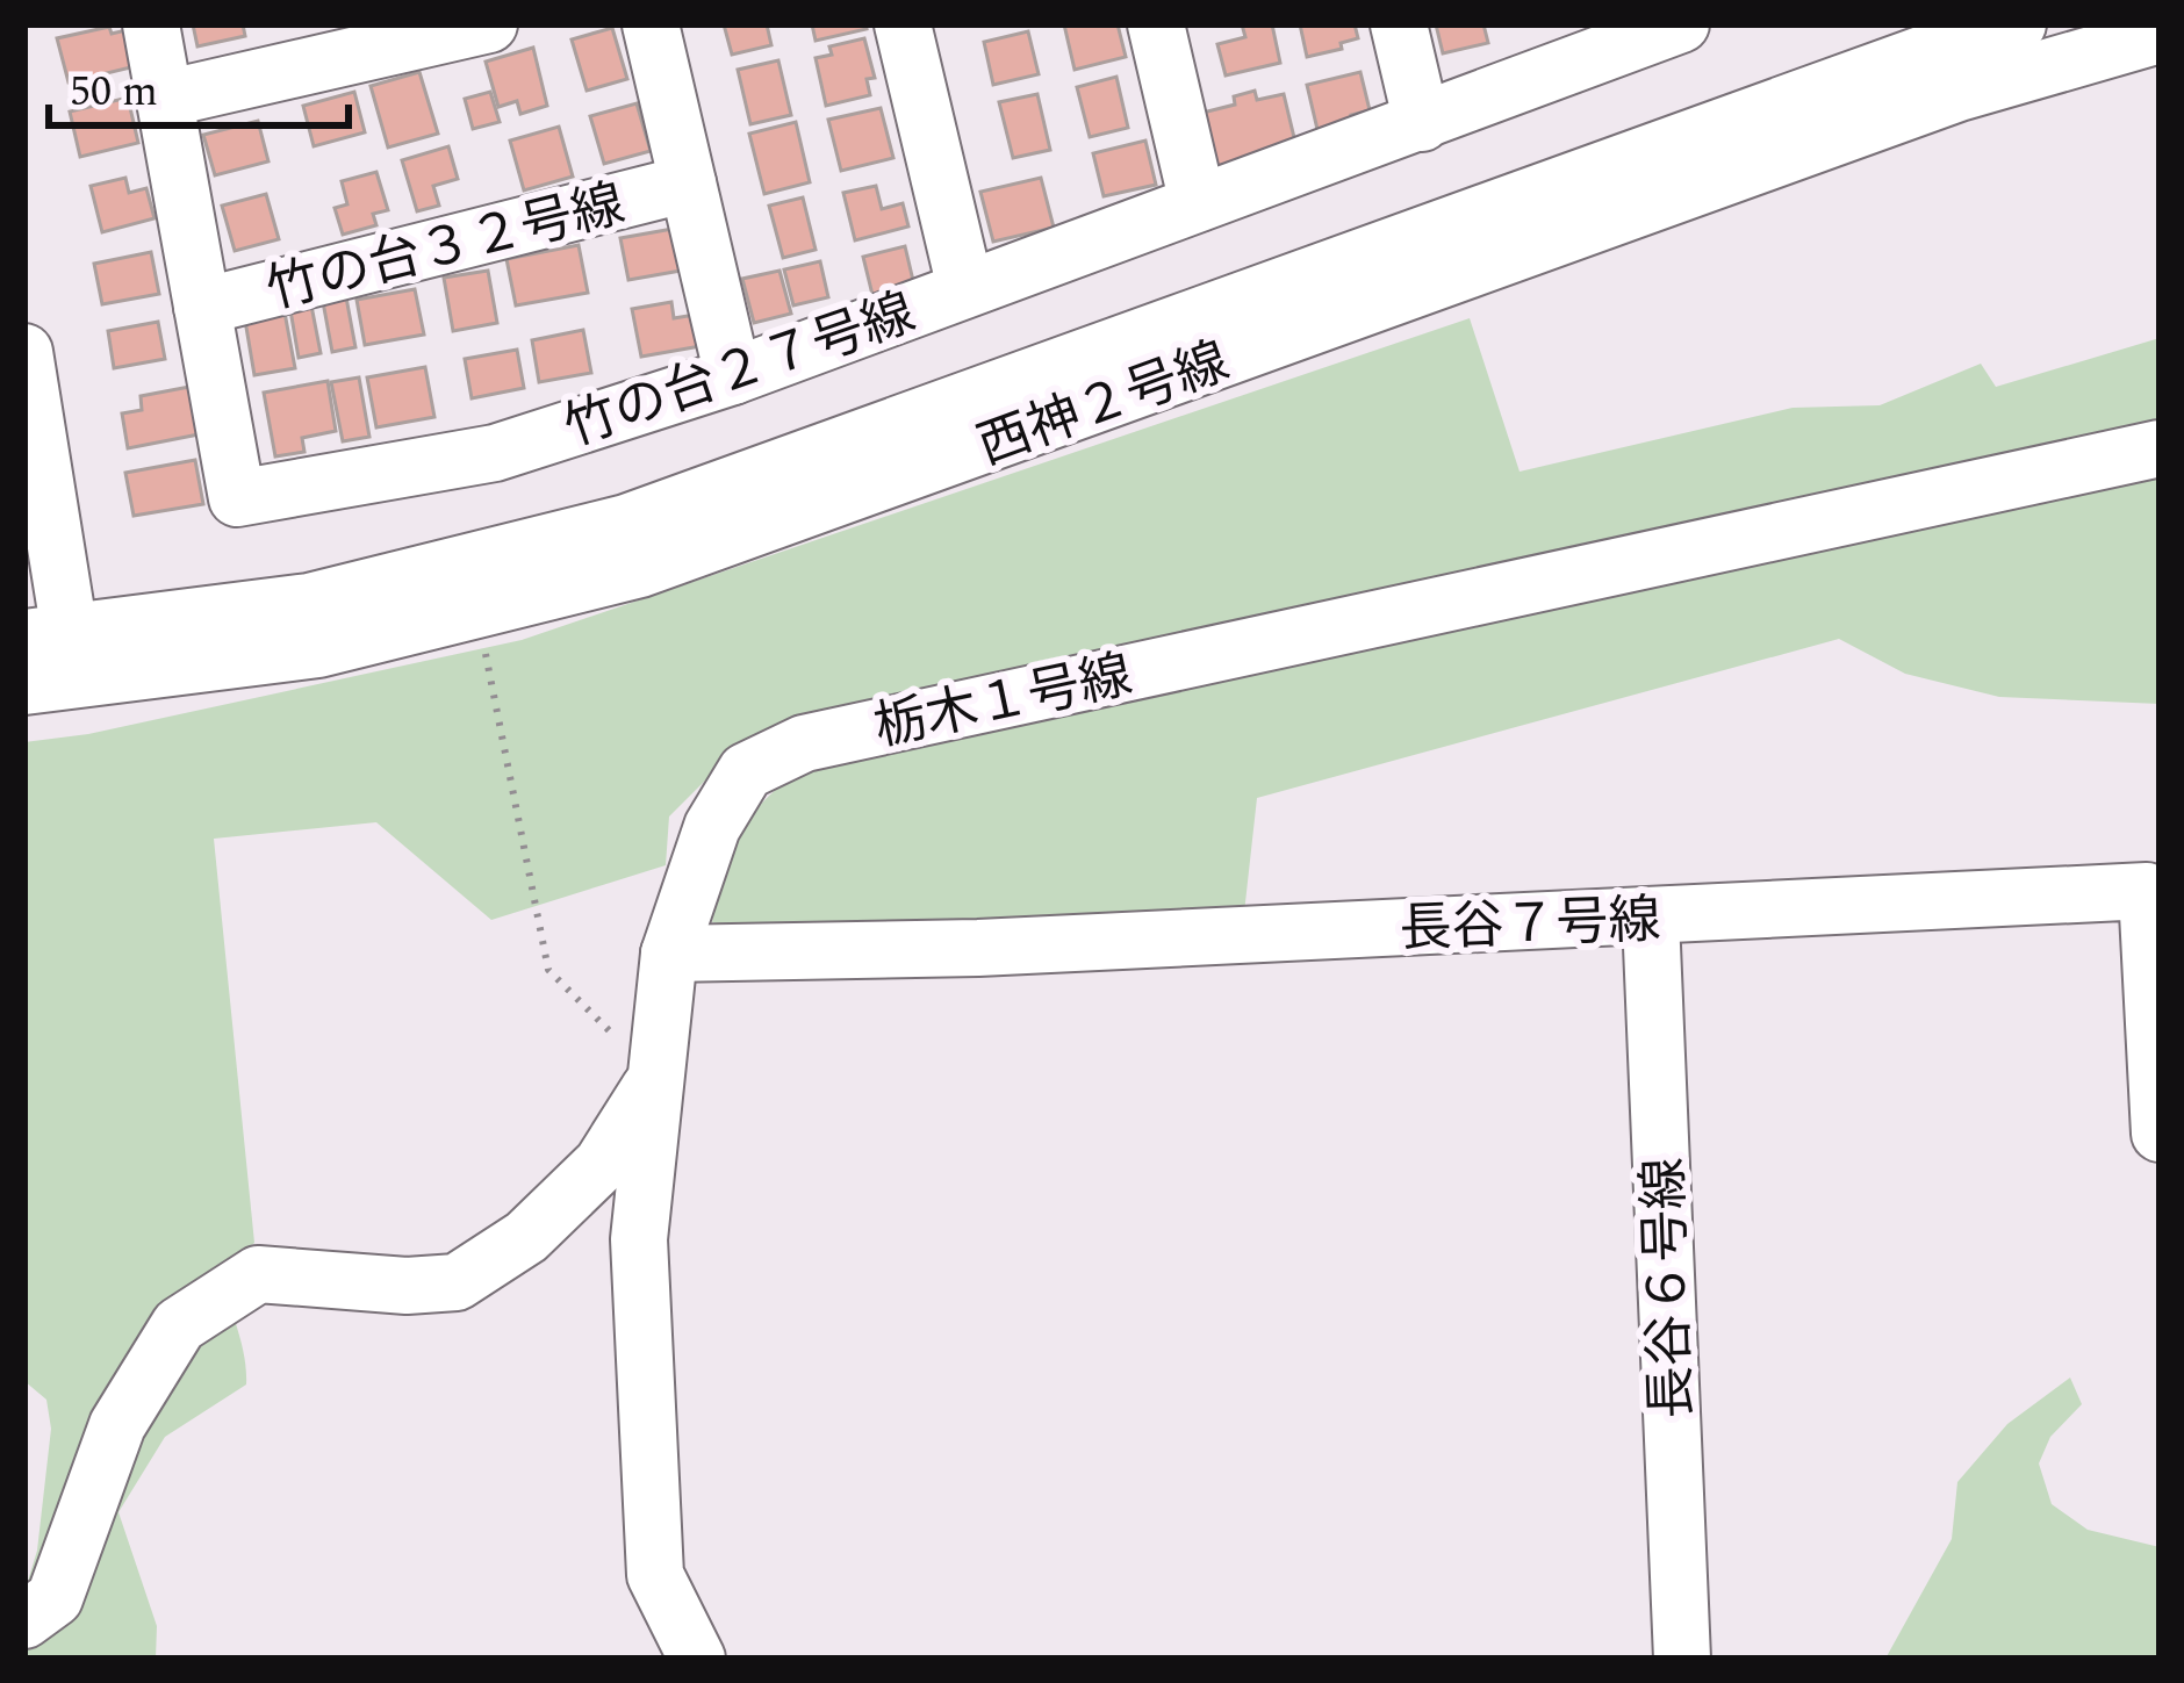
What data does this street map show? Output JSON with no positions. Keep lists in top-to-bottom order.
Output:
{
  "streets": {
    "street": [
      "竹の台３２号線",
      "竹の台２７号線",
      "西神２号線",
      "栃木１号線",
      "長谷７号線",
      "長谷６号線"
    ]
  },
  "crossings": [
    ["竹の台３２号線", "竹の台２７号線"],
    ["栃木１号線", "長谷７号線"],
    ["長谷７号線", "長谷６号線"]
  ],
  "scale_bar": "50 m"
}
